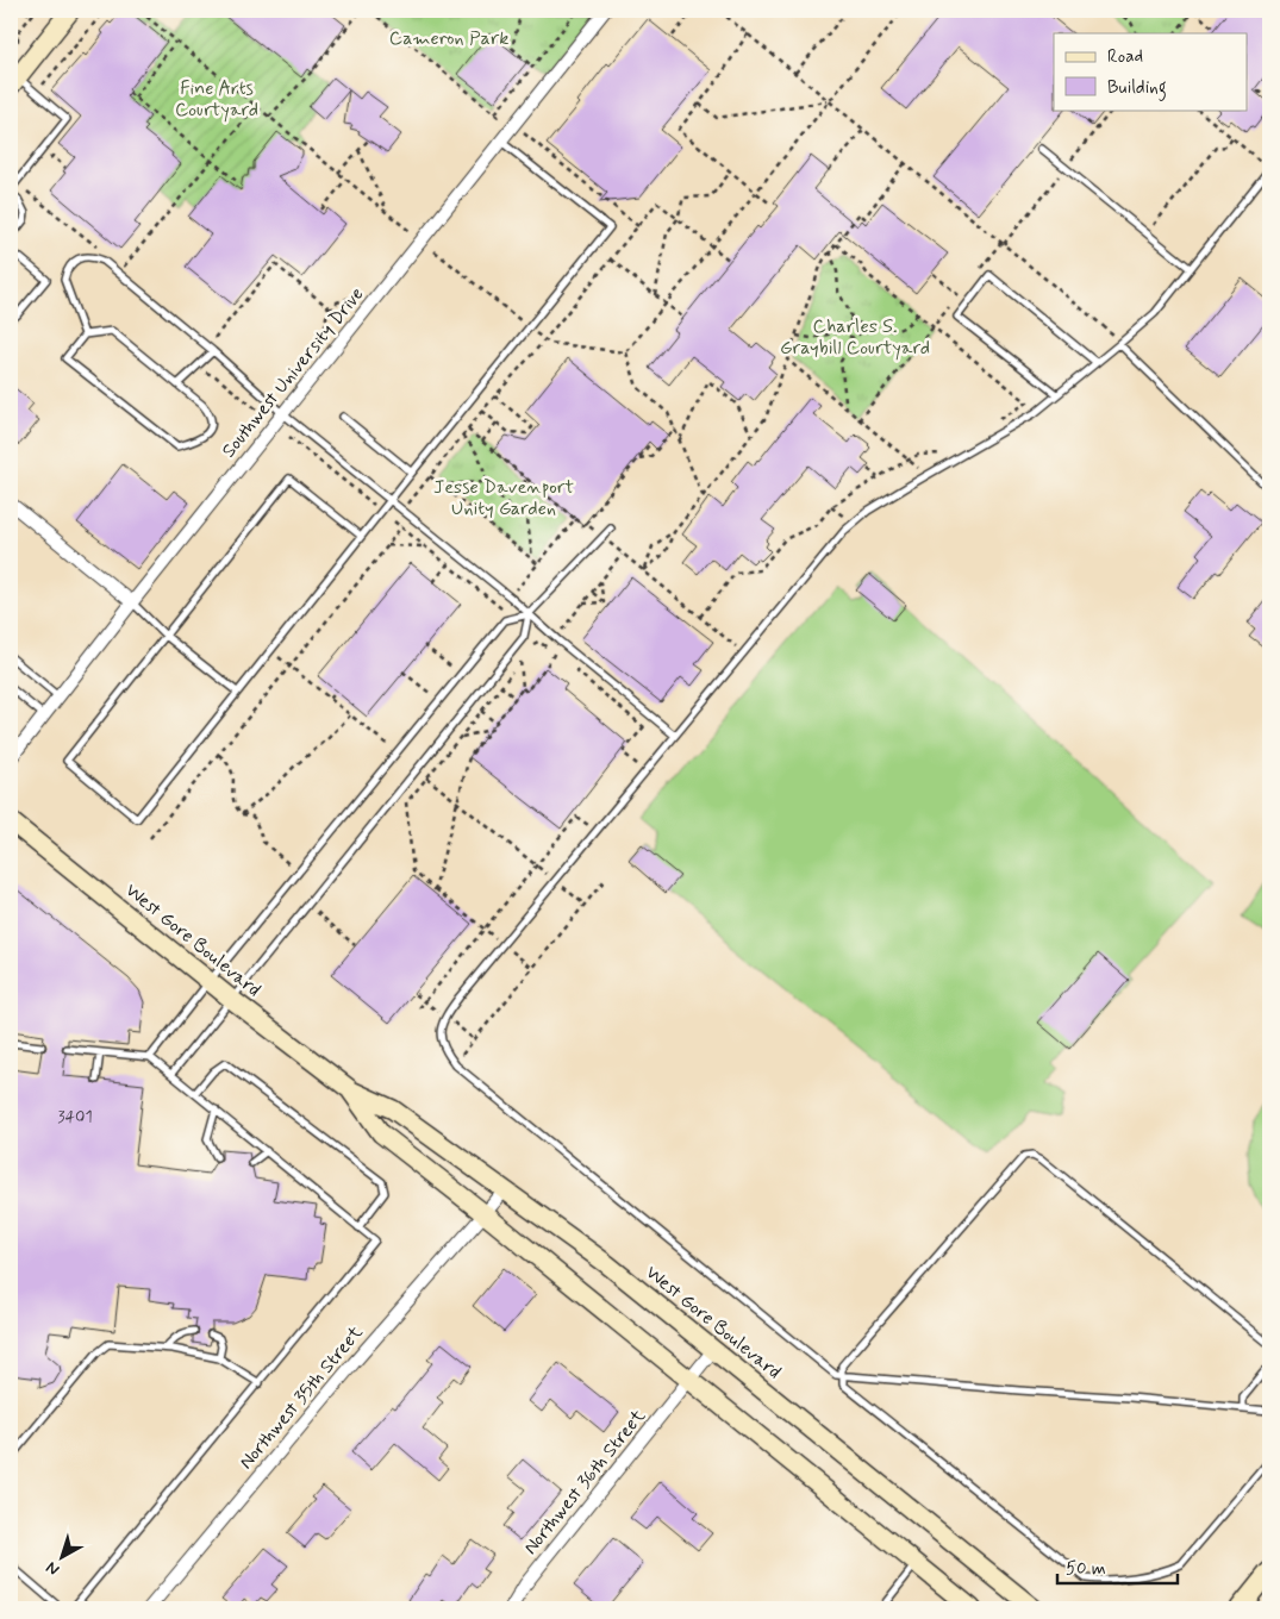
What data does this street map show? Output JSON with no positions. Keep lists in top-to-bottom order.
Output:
{
  "streets": {
    "main road": ["West Gore Boulevard"],
    "street": ["Southwest University Drive", "Northwest 35th Street", "Northwest 36th Street"]
  },
  "crossings": [
    ["West Gore Boulevard", "Northwest 35th Street"],
    ["West Gore Boulevard", "Northwest 36th Street"]
  ],
  "parks": [
    "Cameron Park",
    "Fine Arts Courtyard",
    "Charles S. Graybill Courtyard",
    "Jesse Davenport Unity Garden"
  ],
  "house_numbers": ["3401"],
  "legend": ["Road", "Building"],
  "scale_bar": "50 m",
  "north": "bottom left"
}
